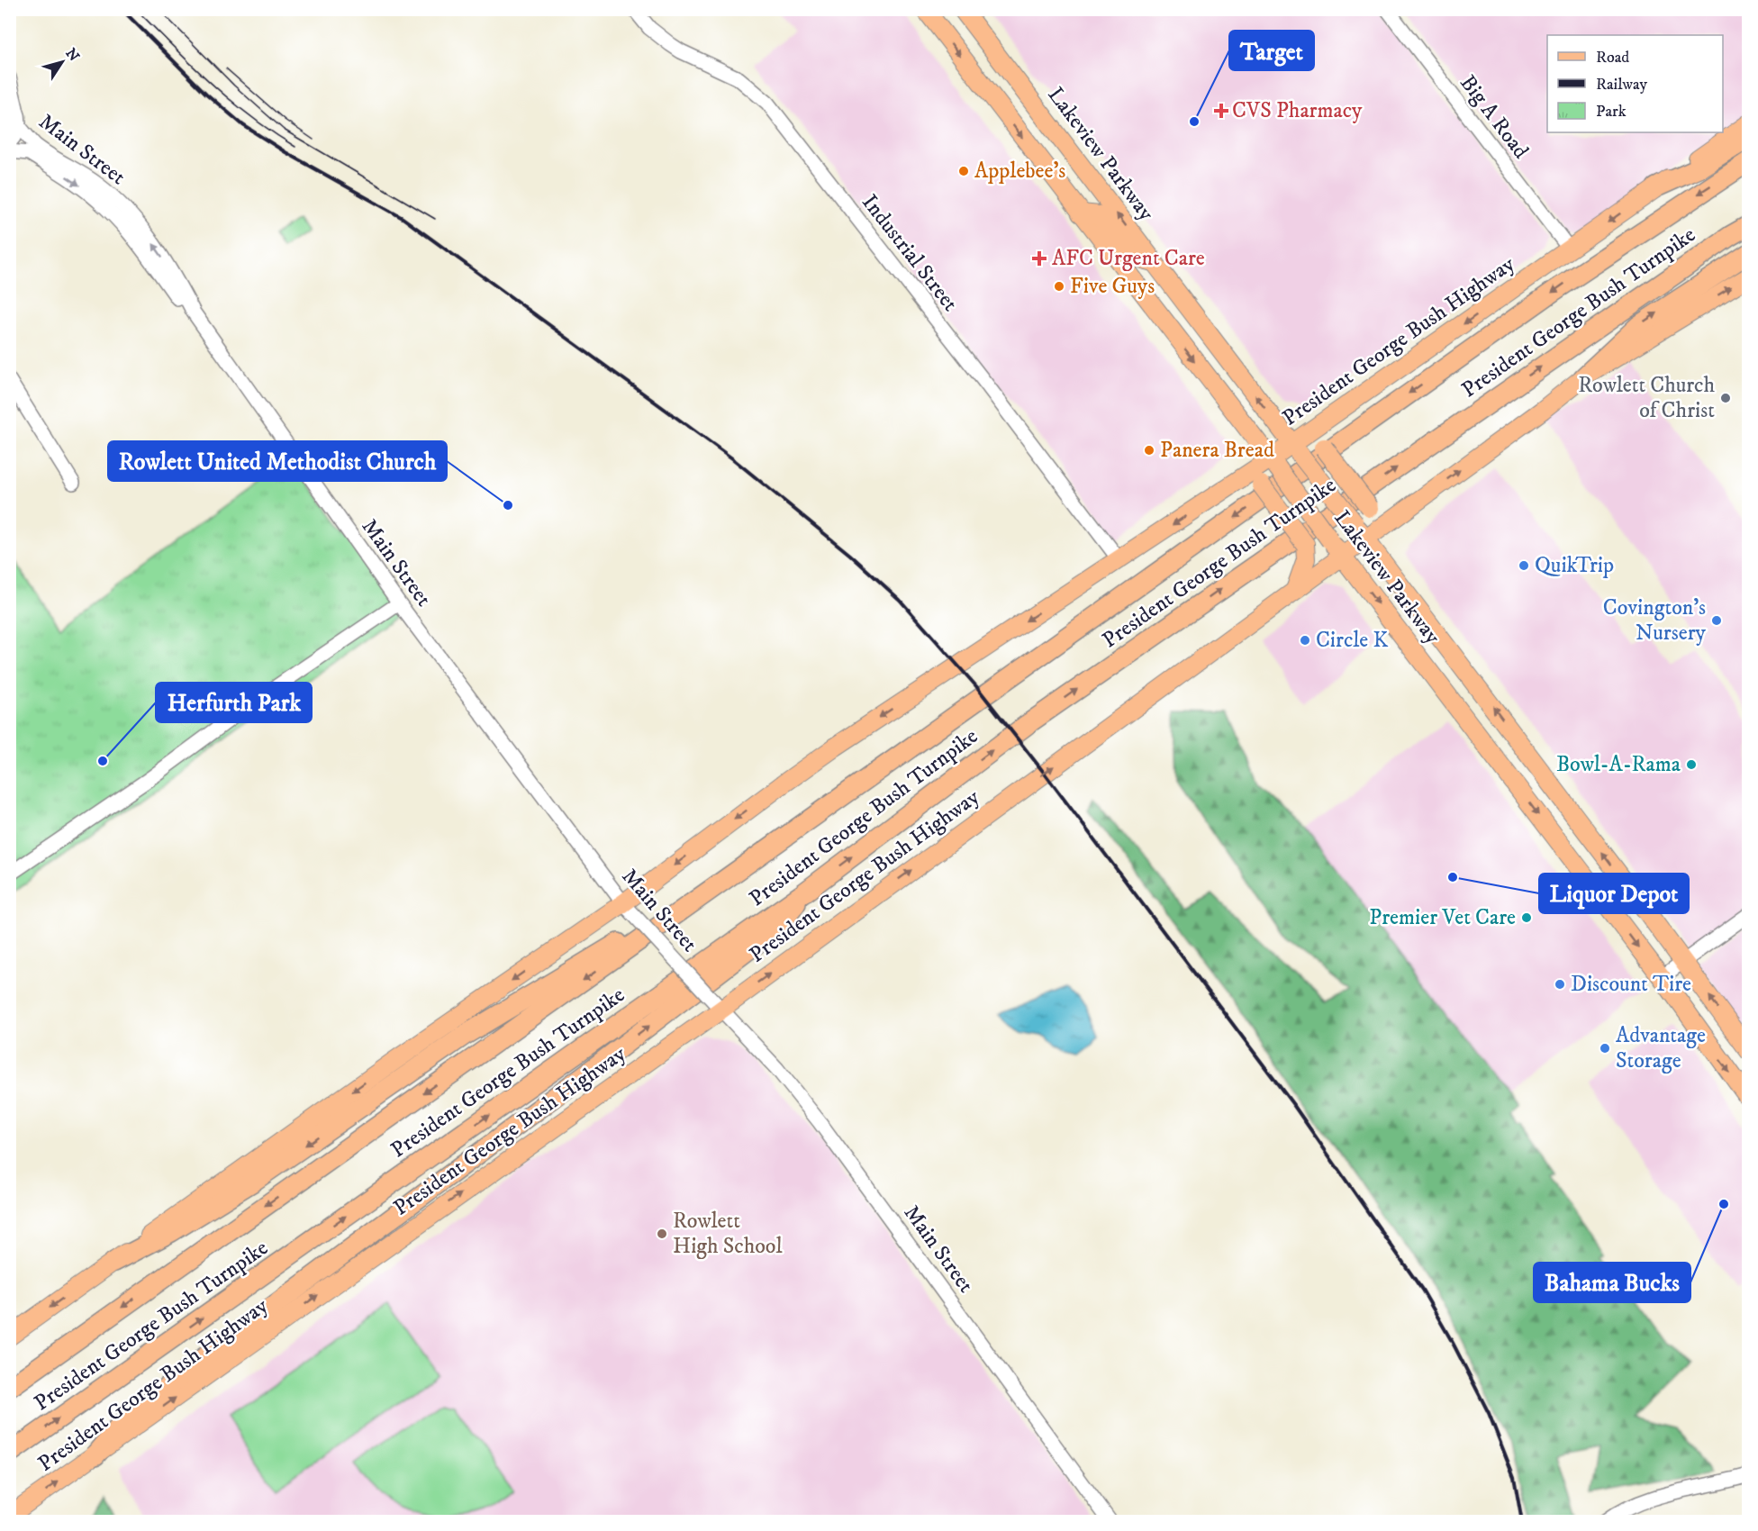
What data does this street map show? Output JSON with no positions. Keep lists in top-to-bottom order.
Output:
{
  "streets": {
    "highway": ["President George Bush Turnpike"],
    "main road": ["Lakeview Parkway", "President George Bush Highway"],
    "street": ["Big A Road", "Main Street", "Industrial Street"]
  },
  "crossings": [
    ["Big A Road", "President George Bush Highway"],
    ["Main Street", "President George Bush Highway"],
    ["Lakeview Parkway", "President George Bush Highway"],
    ["Industrial Street", "President George Bush Highway"]
  ],
  "places": {
    "health": ["CVS Pharmacy", "AFC Urgent Care"],
    "other": [
      "Target",
      "Applebee's",
      "Five Guys",
      "Rowlett Church of Christ",
      "Panera Bread",
      "Rowlett United Methodist Church",
      "QuikTrip",
      "Covington's Nursery",
      "Circle K",
      "Herfurth Park",
      "Bowl-A-Rama",
      "Liquor Depot",
      "Premier Vet Care",
      "Discount Tire",
      "Advantage Storage",
      "Bahama Bucks",
      "Rowlett High School"
    ]
  },
  "legend": ["Road", "Railway", "Park"],
  "north": "top right"
}
